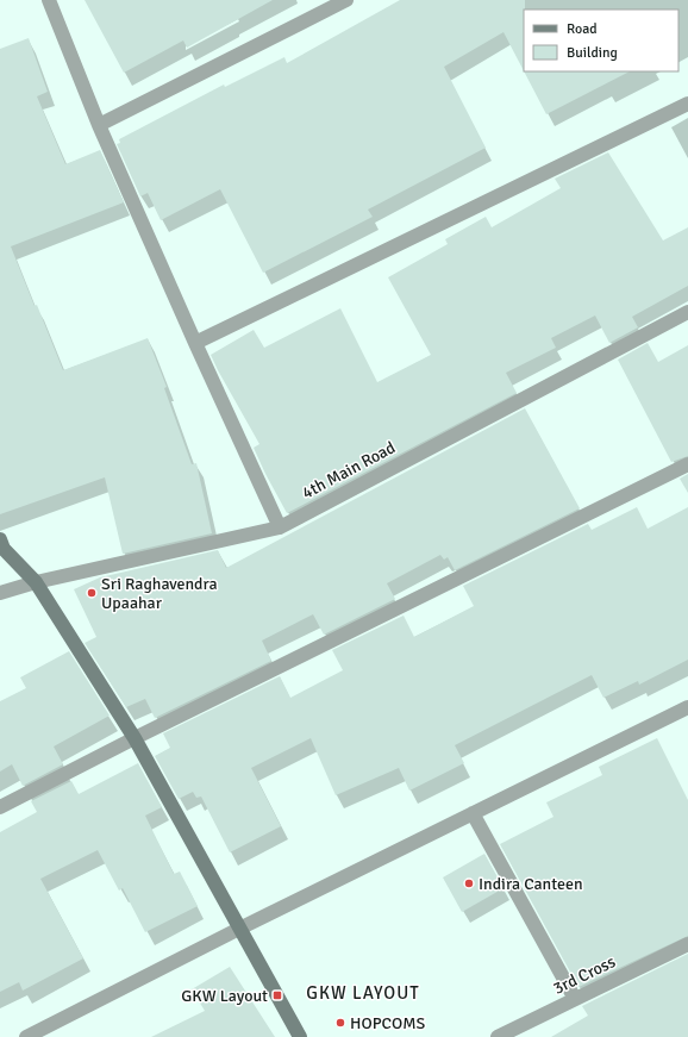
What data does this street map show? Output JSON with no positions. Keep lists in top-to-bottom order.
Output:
{
  "streets": {
    "street": ["4th Main Road", "3rd Cross"]
  },
  "districts": ["GKW LAYOUT"],
  "places": {
    "other": ["Sri Raghavendra Upaahar", "Indira Canteen", "HOPCOMS"],
    "transit": ["GKW Layout"]
  },
  "legend": ["Road", "Building"]
}
